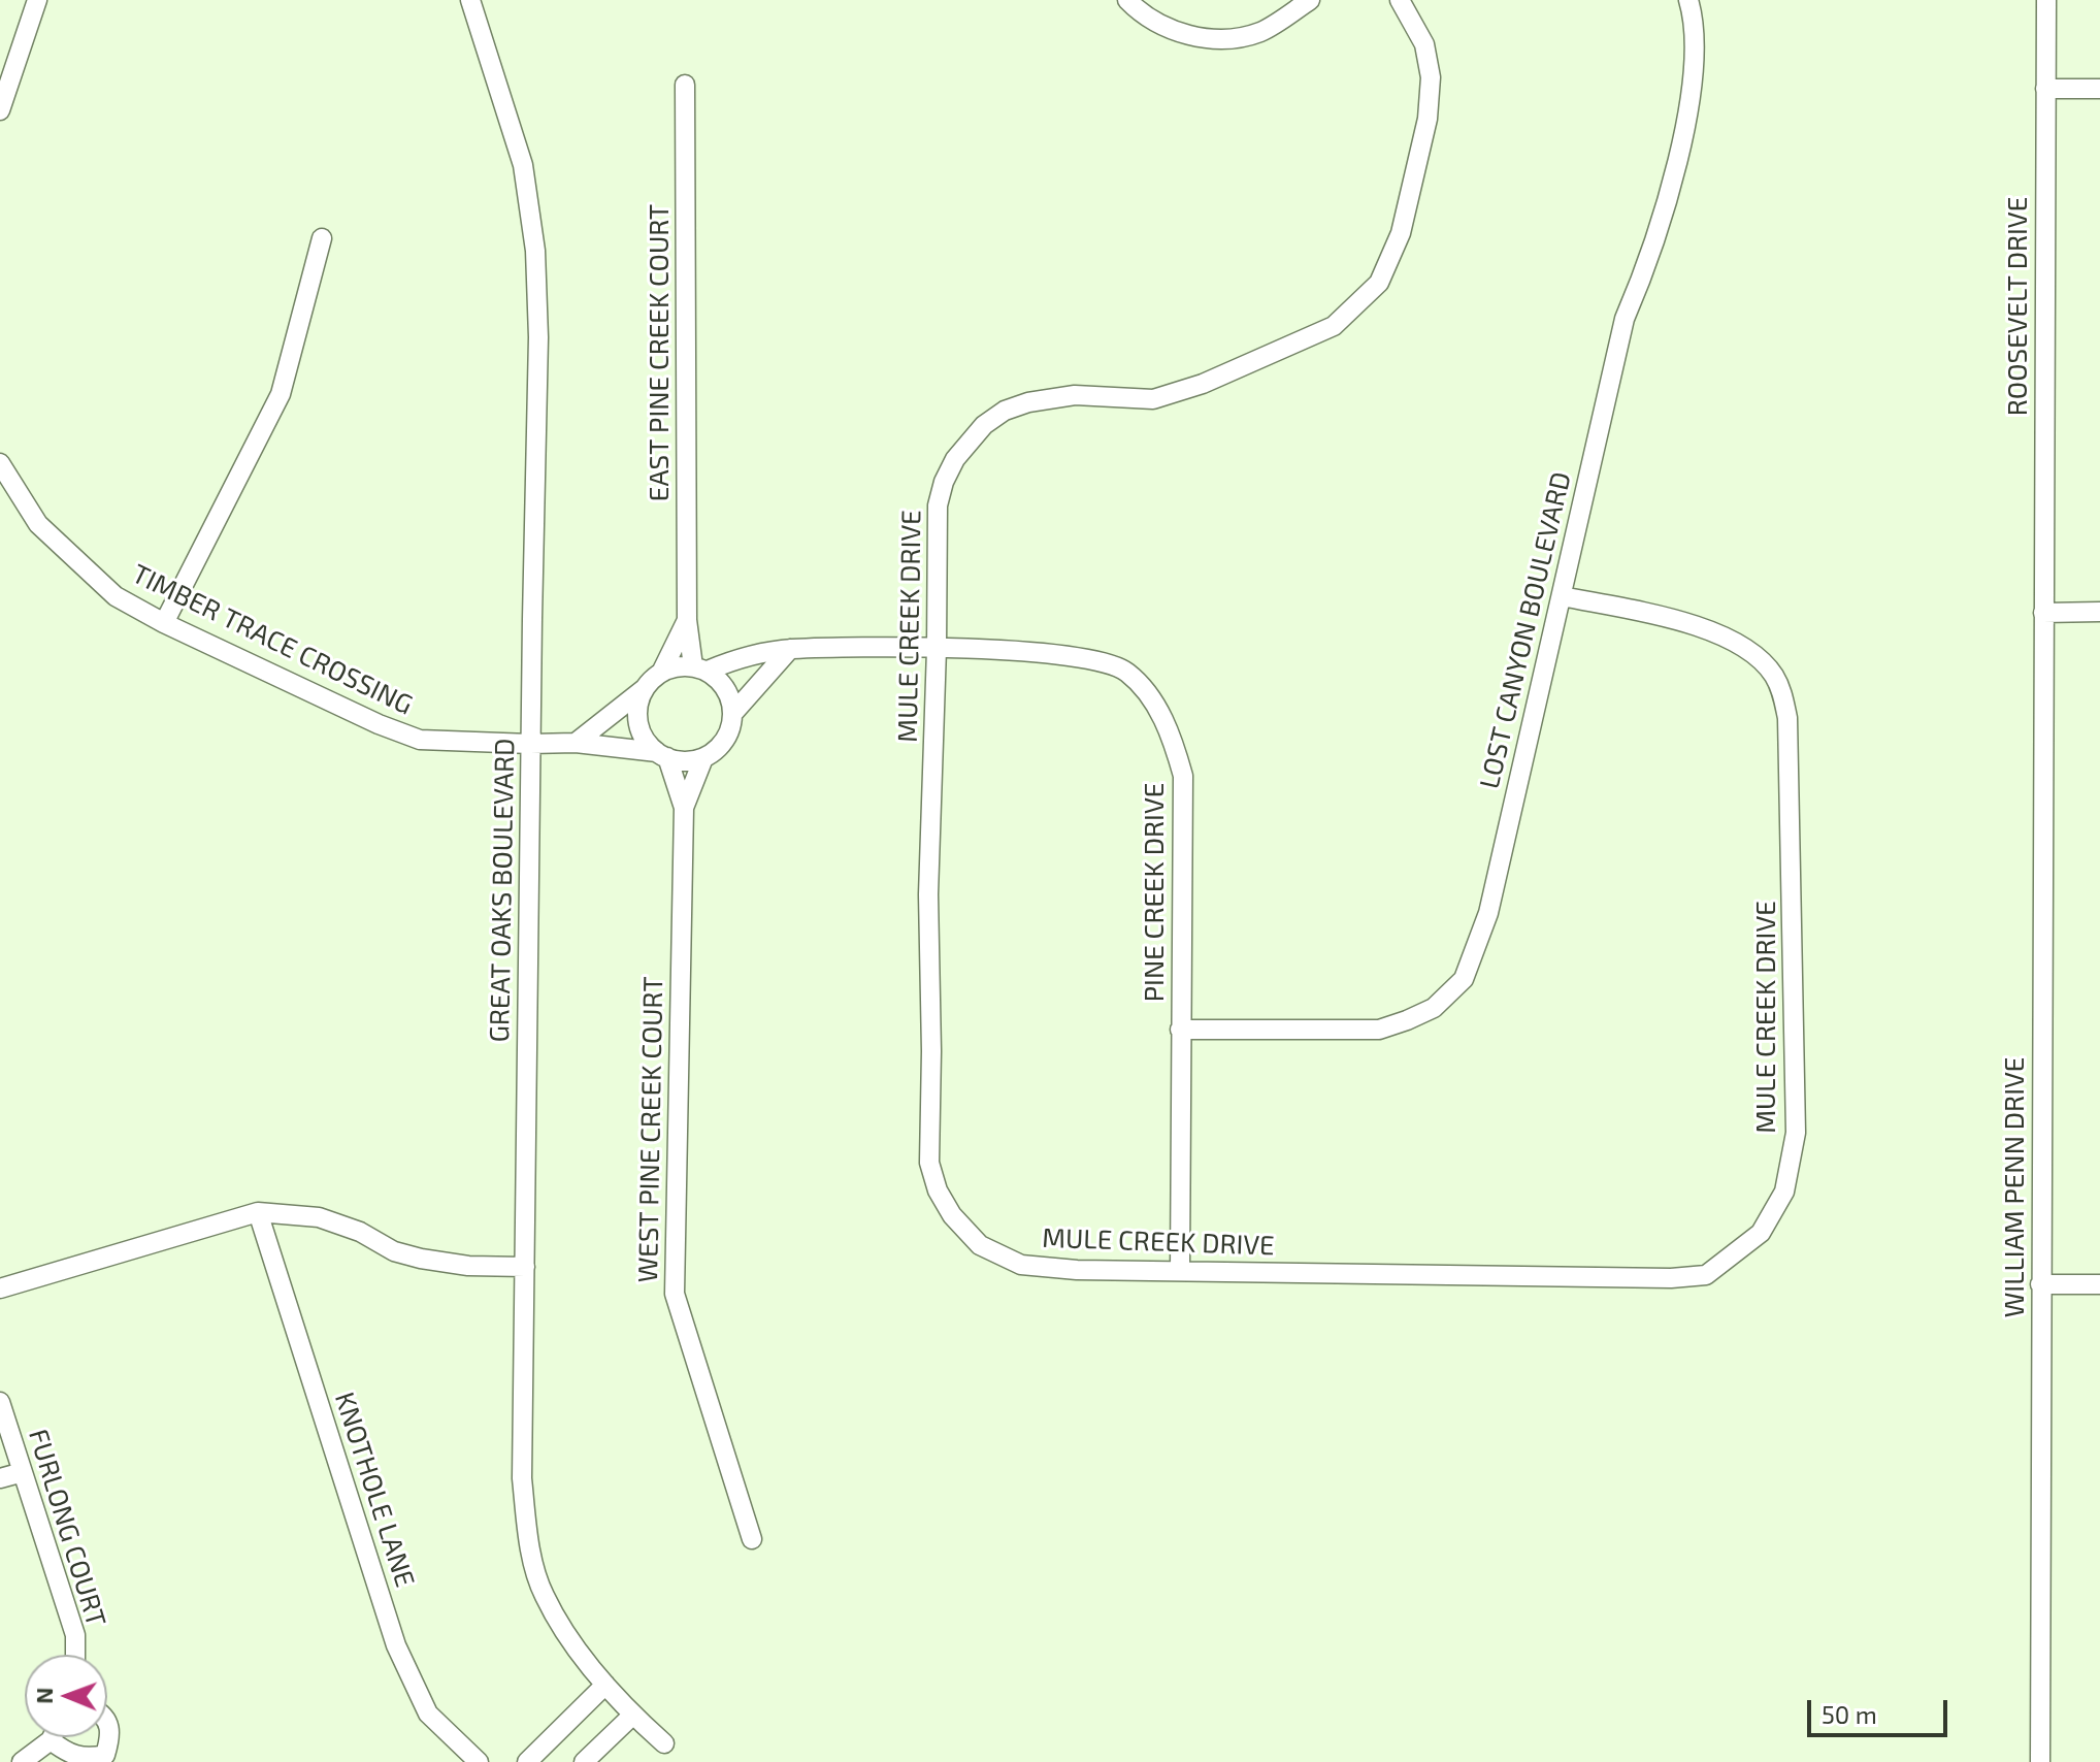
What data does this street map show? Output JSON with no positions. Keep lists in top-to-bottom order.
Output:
{
  "streets": {
    "street": [
      "ROOSEVELT DRIVE",
      "EAST PINE CREEK COURT",
      "MULE CREEK DRIVE",
      "LOST CANYON BOULEVARD",
      "TIMBER TRACE CROSSING",
      "GREAT OAKS BOULEVARD",
      "PINE CREEK DRIVE",
      "WEST PINE CREEK COURT",
      "WILLIAM PENN DRIVE",
      "KNOTHOLE LANE",
      "FURLONG COURT"
    ]
  },
  "crossings": [
    ["ROOSEVELT DRIVE", "WILLIAM PENN DRIVE"],
    ["EAST PINE CREEK COURT", "PINE CREEK DRIVE"],
    ["EAST PINE CREEK COURT", "WEST PINE CREEK COURT"],
    ["MULE CREEK DRIVE", "LOST CANYON BOULEVARD"],
    ["MULE CREEK DRIVE", "PINE CREEK DRIVE"],
    ["LOST CANYON BOULEVARD", "PINE CREEK DRIVE"],
    ["TIMBER TRACE CROSSING", "GREAT OAKS BOULEVARD"],
    ["PINE CREEK DRIVE", "WEST PINE CREEK COURT"]
  ],
  "scale_bar": "50 m",
  "north": "left"
}
